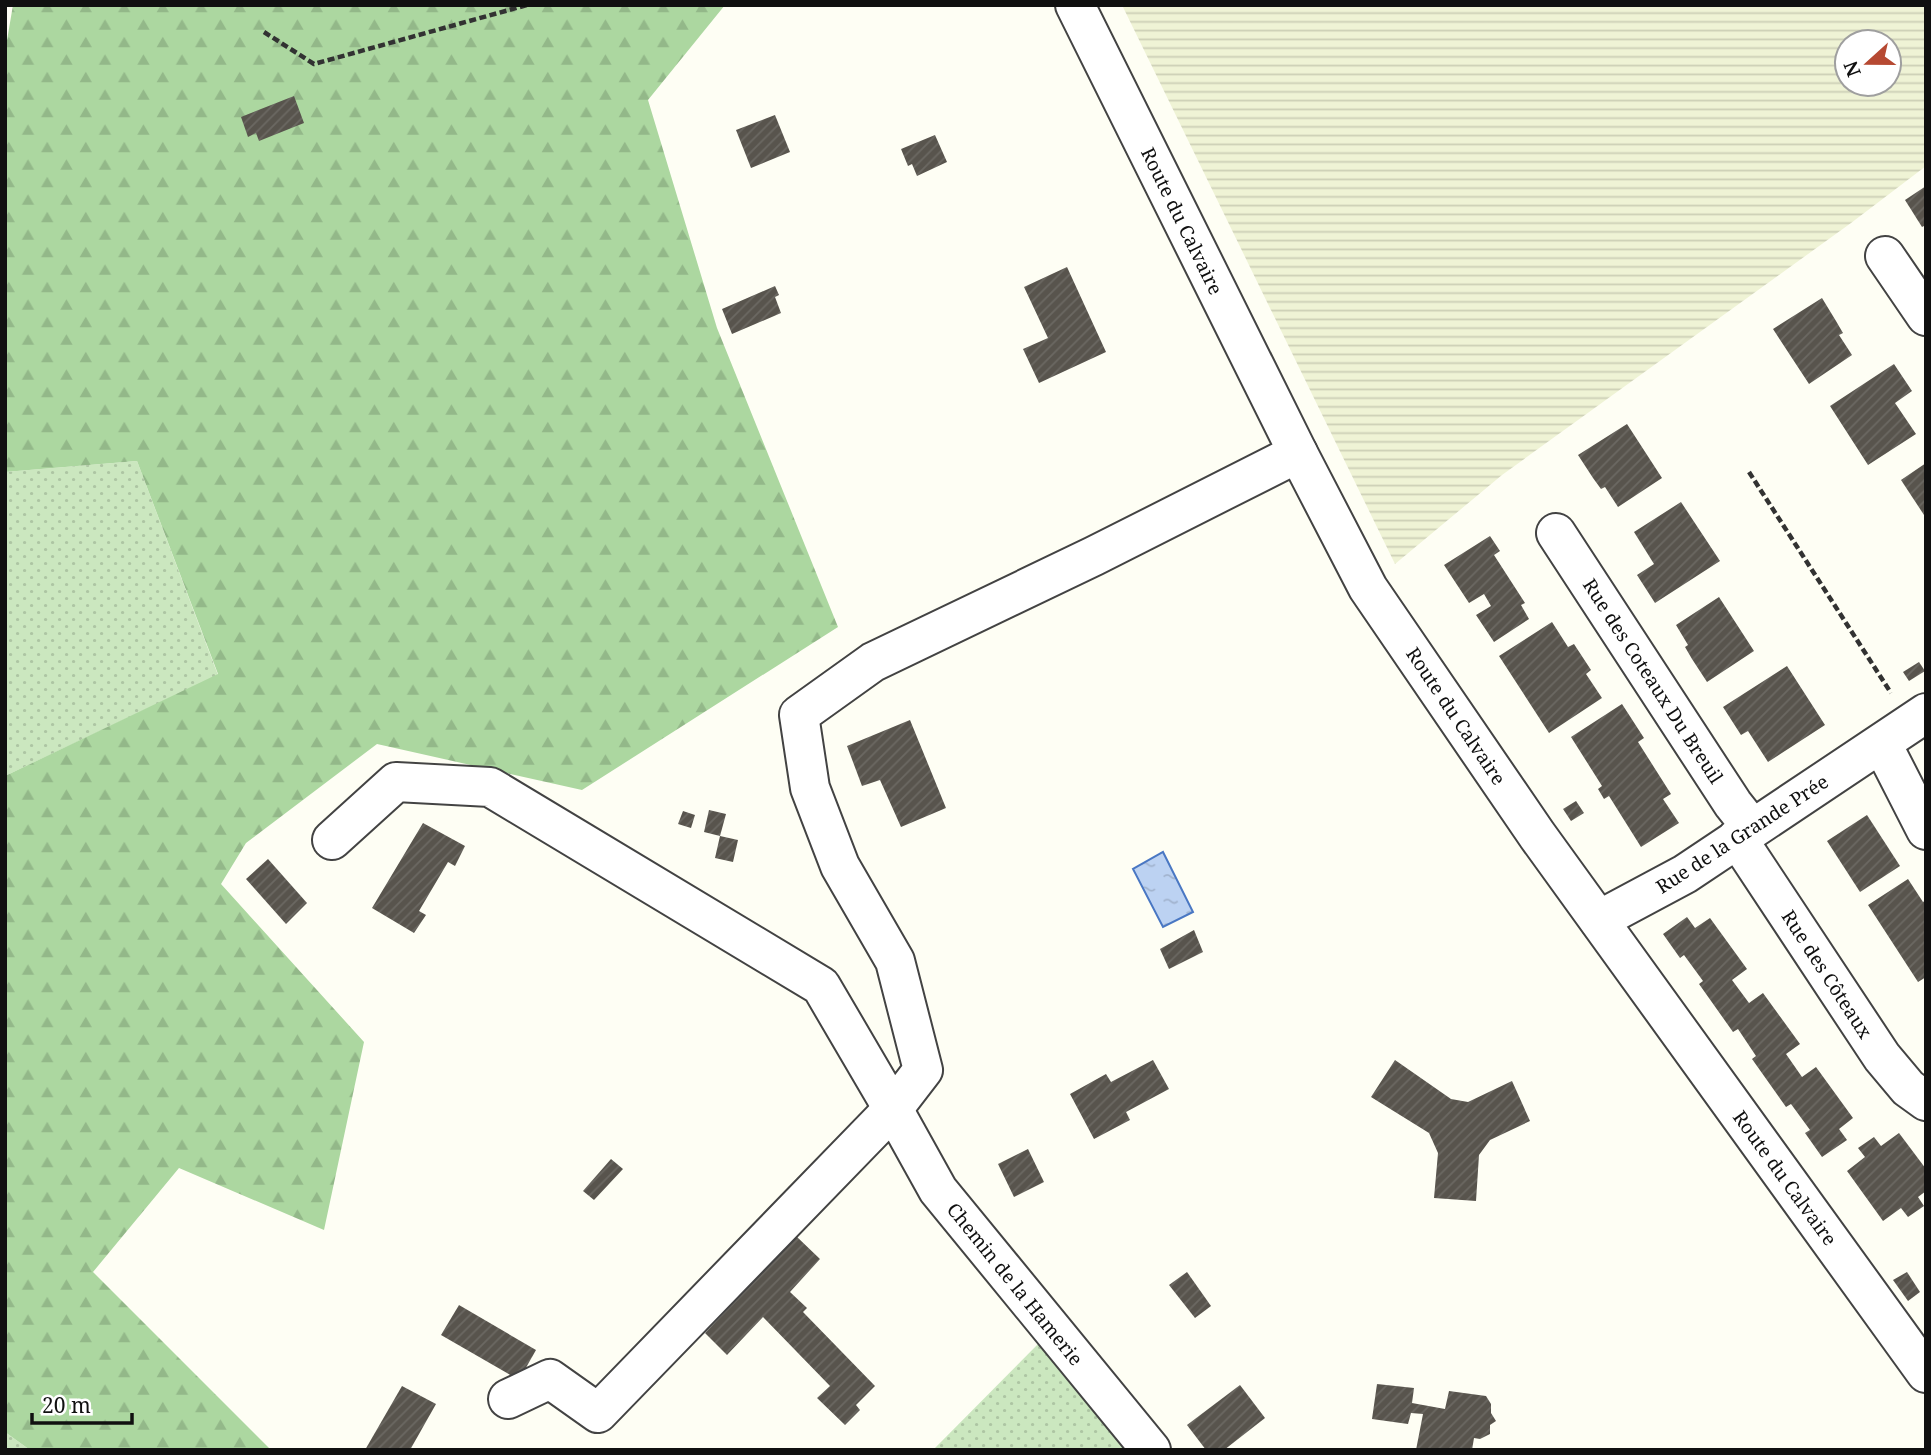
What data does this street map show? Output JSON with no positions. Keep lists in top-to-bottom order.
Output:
{
  "streets": {
    "street": [
      "Route du Calvaire",
      "Rue des Coteaux Du Breuil",
      "Rue de la Grande Prée",
      "Rue des Côteaux",
      "Chemin de la Hamerie"
    ]
  },
  "crossings": [
    ["Route du Calvaire", "Rue de la Grande Prée"],
    ["Rue des Coteaux Du Breuil", "Rue de la Grande Prée"],
    ["Rue des Coteaux Du Breuil", "Rue des Côteaux"],
    ["Rue de la Grande Prée", "Rue des Côteaux"]
  ],
  "scale_bar": "20 m",
  "north": "left"
}
